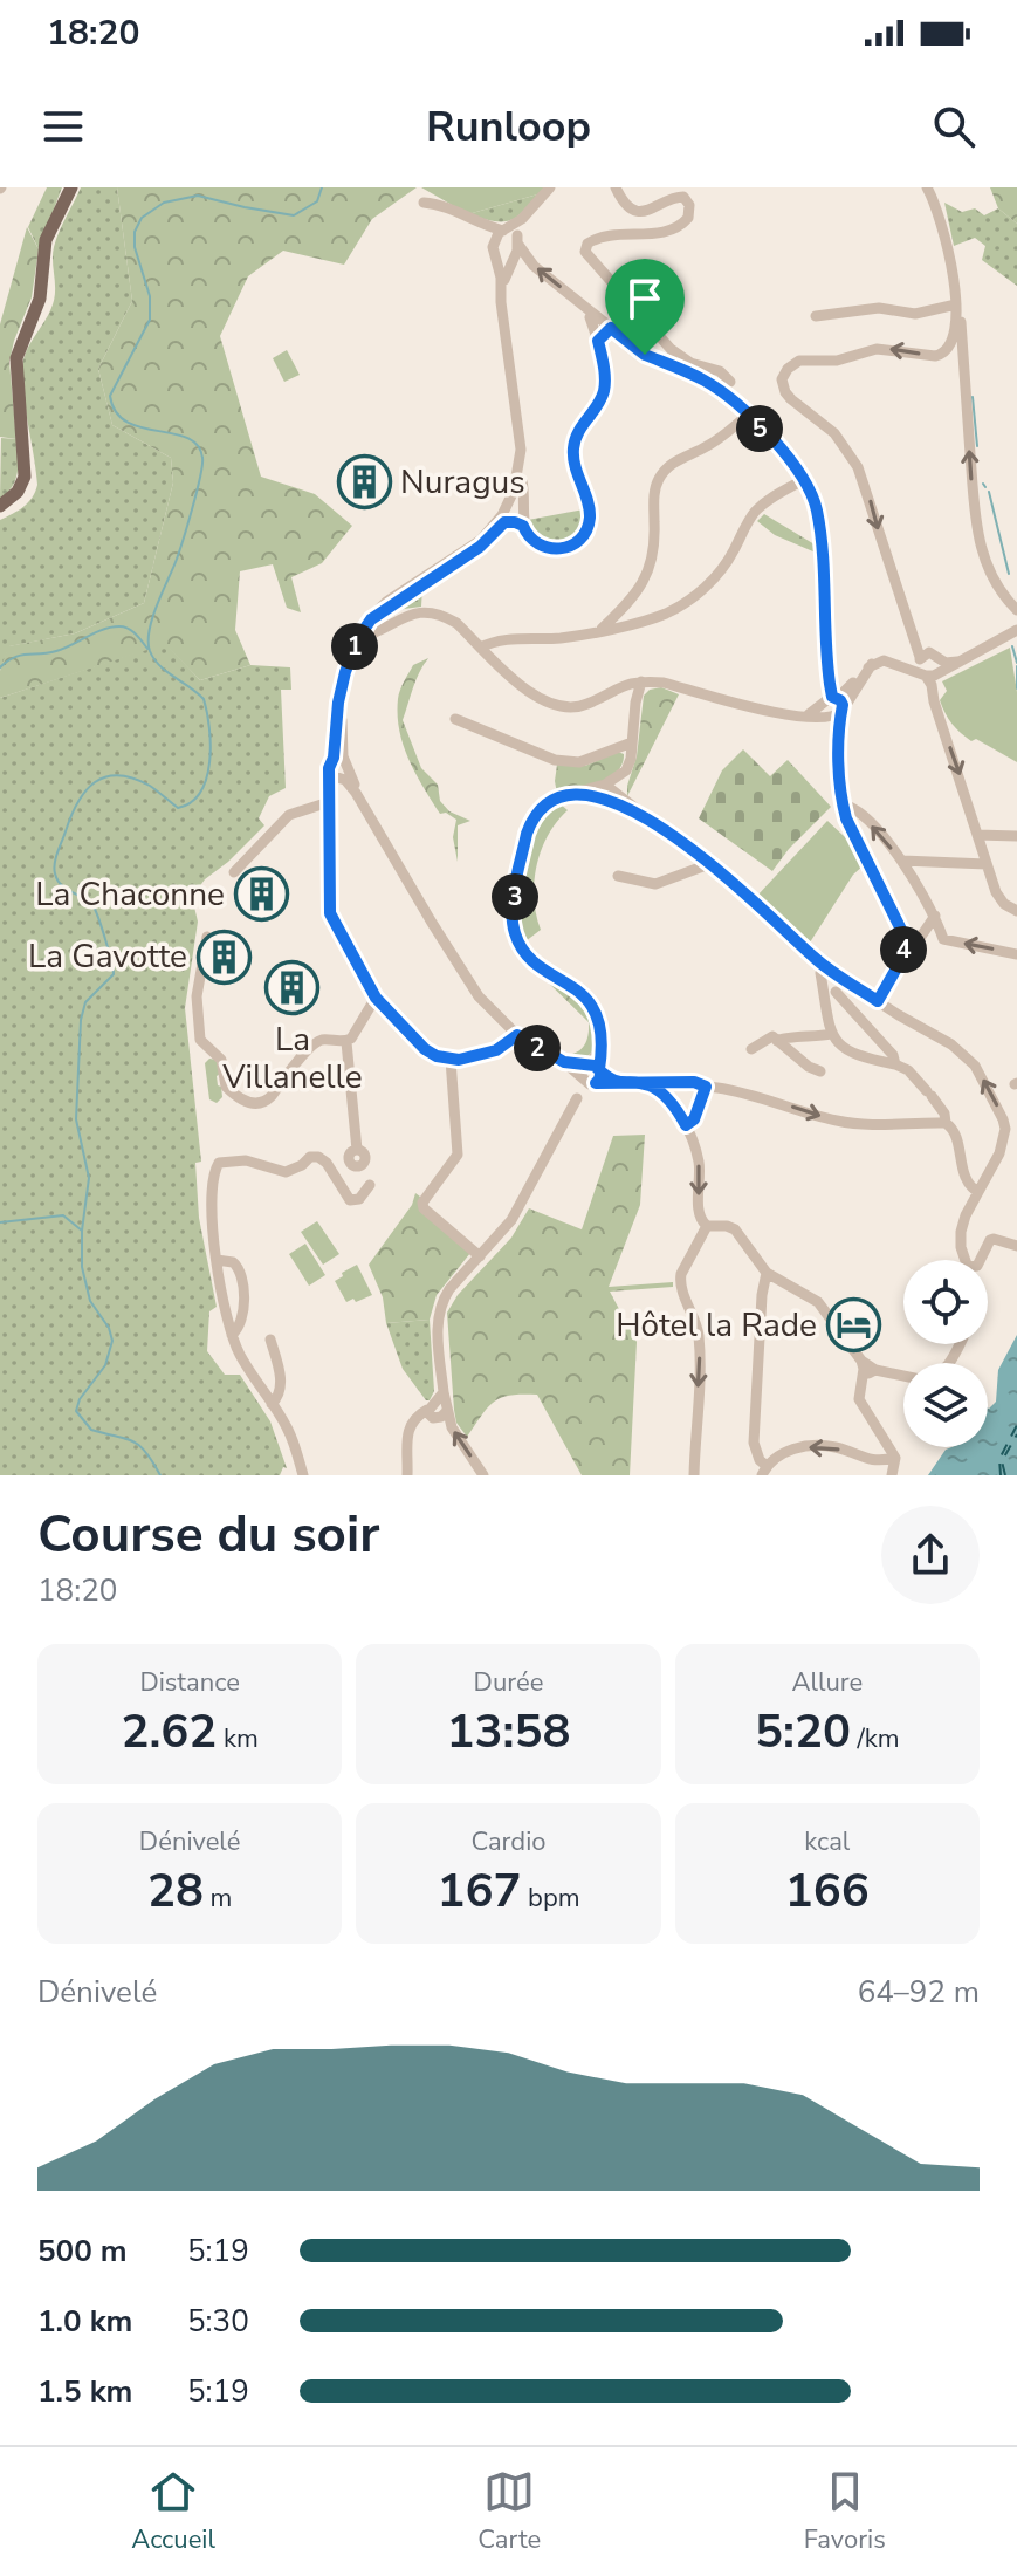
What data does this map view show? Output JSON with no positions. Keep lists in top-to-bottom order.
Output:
{
  "places": {
    "building": [
      "Nuragus",
      "La Chaconne",
      "La Gavotte",
      "La Villanelle"
    ],
    "hotel": ["Hôtel la Rade"]
  },
  "page": {
    "status": "18:20",
    "header": "Runloop",
    "pins": [
      "5",
      "1",
      "3",
      "4",
      "2"
    ],
    "heading": ["Course du soir", "18:20"],
    "stats": [
      ["Distance", "2.62 km"],
      ["Durée", "13:58"],
      ["Allure", "5:20 /km"],
      ["Dénivelé", "28 m"],
      ["Cardio", "167 bpm"],
      ["kcal", "166"]
    ],
    "chart": ["Dénivelé", "64–92 m"],
    "list": [
      {
        "name": "500 m",
        "note": "5:19"
      },
      {
        "name": "1.0 km",
        "note": "5:30"
      },
      {
        "name": "1.5 km",
        "note": "5:19"
      }
    ],
    "tabs": ["Accueil", "Carte", "Favoris"]
  }
}
